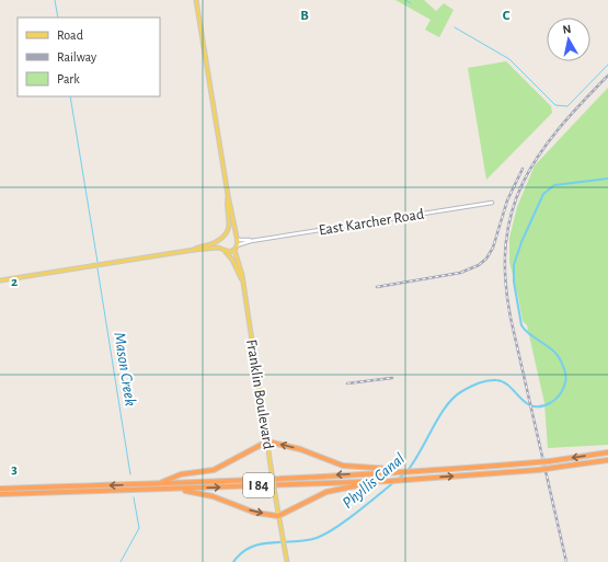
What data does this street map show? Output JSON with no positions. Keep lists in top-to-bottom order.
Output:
{
  "streets": {
    "highway": ["I 84"],
    "main road": ["Franklin Boulevard"],
    "street": ["East Karcher Road"]
  },
  "water": ["Mason Creek", "Phyllis Canal"],
  "legend": ["Road", "Railway", "Park"],
  "north": "top",
  "grid": {
    "columns": ["B", "C"],
    "rows": ["2", "3"]
  }
}
